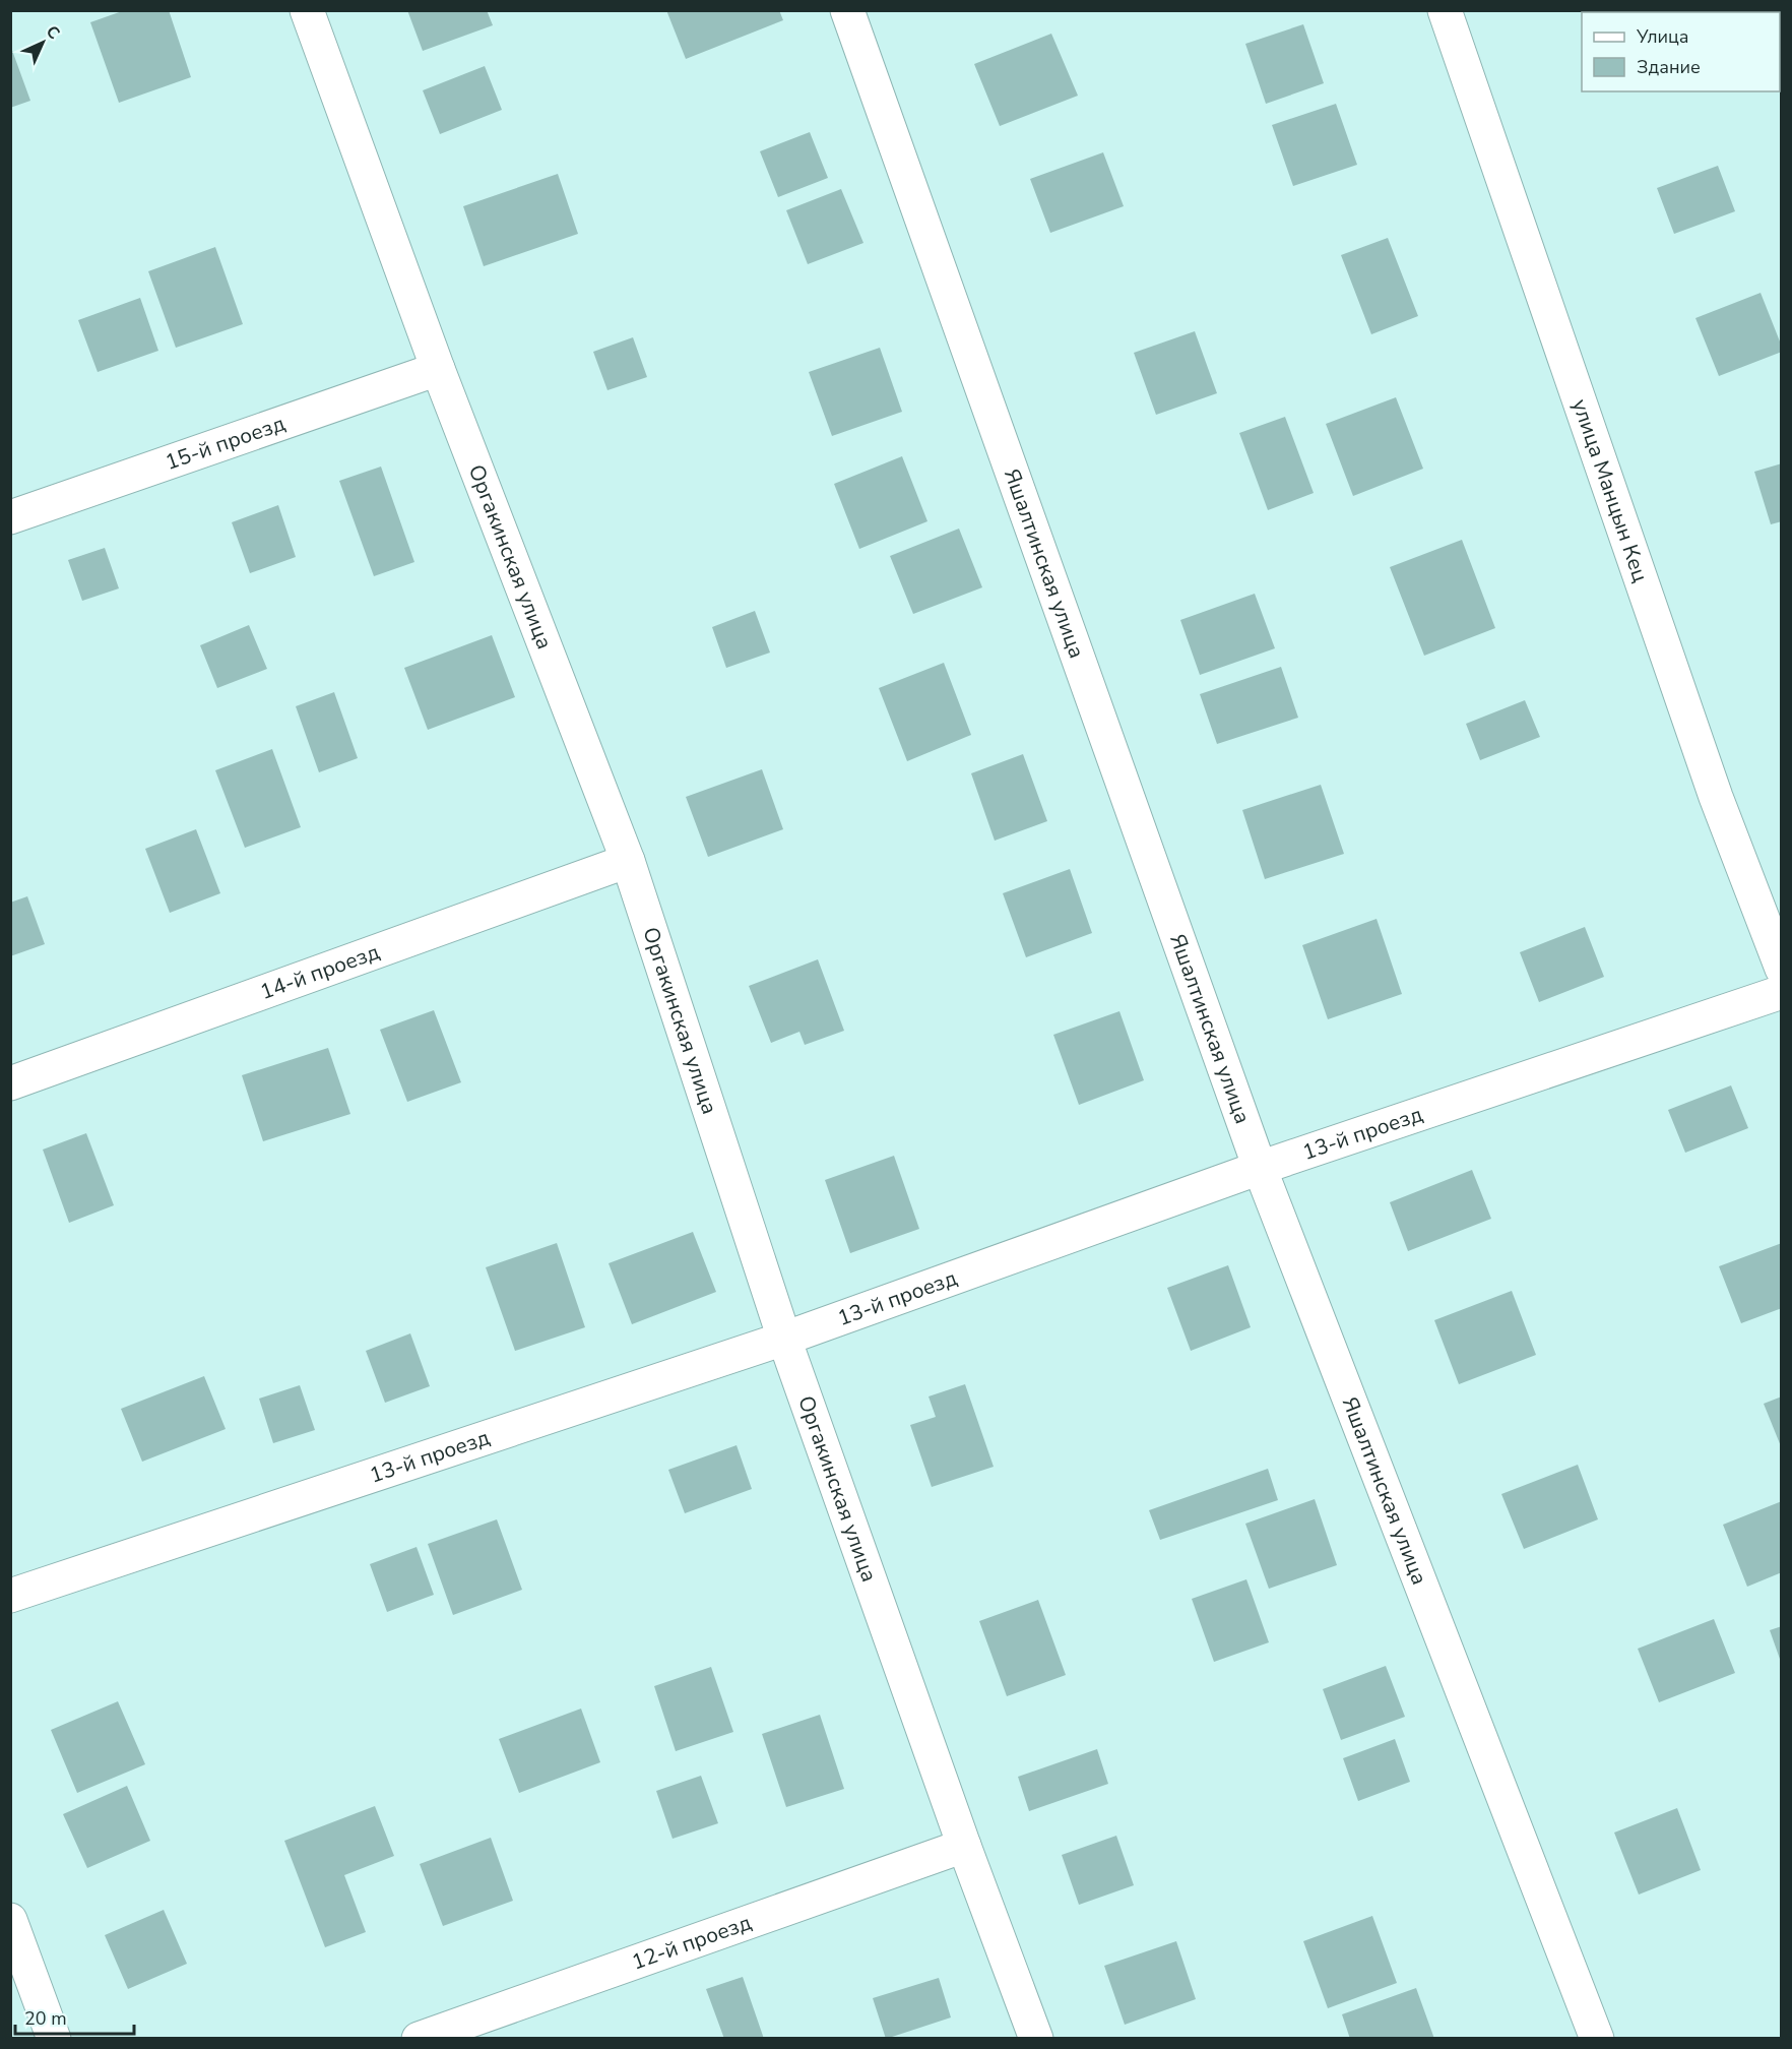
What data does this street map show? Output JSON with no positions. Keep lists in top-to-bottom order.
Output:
{
  "streets": {
    "street": [
      "15-й проезд",
      "улица Манцын Кец",
      "Оргакинская улица",
      "Яшалтинская улица",
      "14-й проезд",
      "13-й проезд",
      "12-й проезд"
    ]
  },
  "crossings": [
    ["15-й проезд", "Оргакинская улица"],
    ["Оргакинская улица", "14-й проезд"],
    ["Оргакинская улица", "13-й проезд"],
    ["Оргакинская улица", "12-й проезд"],
    ["Яшалтинская улица", "13-й проезд"]
  ],
  "legend": ["Улица", "Здание"],
  "scale_bar": "20 m",
  "north": "top right"
}
